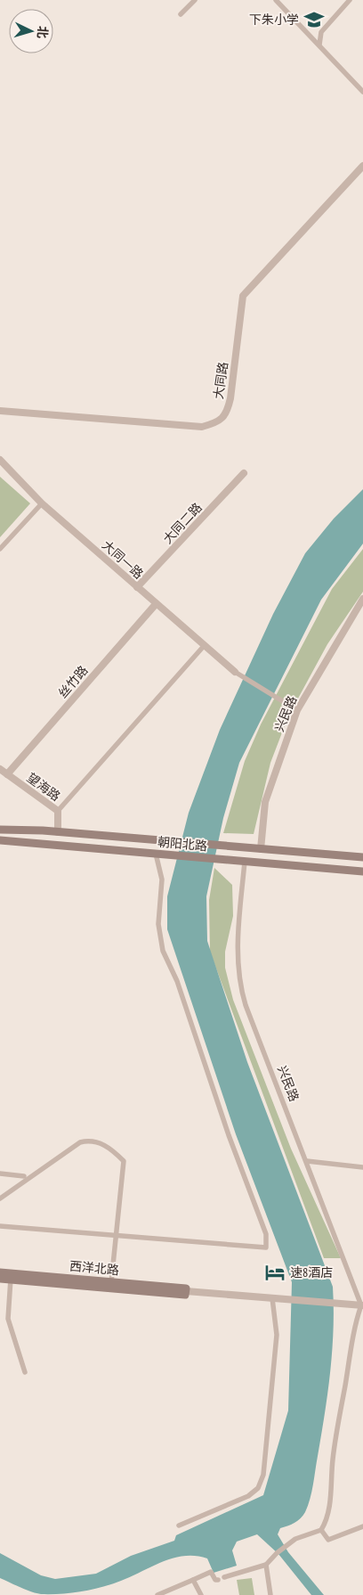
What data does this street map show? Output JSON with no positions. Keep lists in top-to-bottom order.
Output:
{
  "streets": {
    "main road": ["朝阳北路", "西洋北路"],
    "street": [
      "大同路",
      "大同二路",
      "大同一路",
      "丝竹路",
      "兴民路",
      "望海路"
    ]
  },
  "crossings": [
    ["大同二路", "大同一路"],
    ["大同一路", "丝竹路"],
    ["丝竹路", "望海路"],
    ["兴民路", "朝阳北路"],
    ["兴民路", "西洋北路"],
    ["望海路", "朝阳北路"]
  ],
  "places": {
    "school or university": ["下朱小学"],
    "hotel": ["速8酒店"]
  },
  "north": "right"
}
